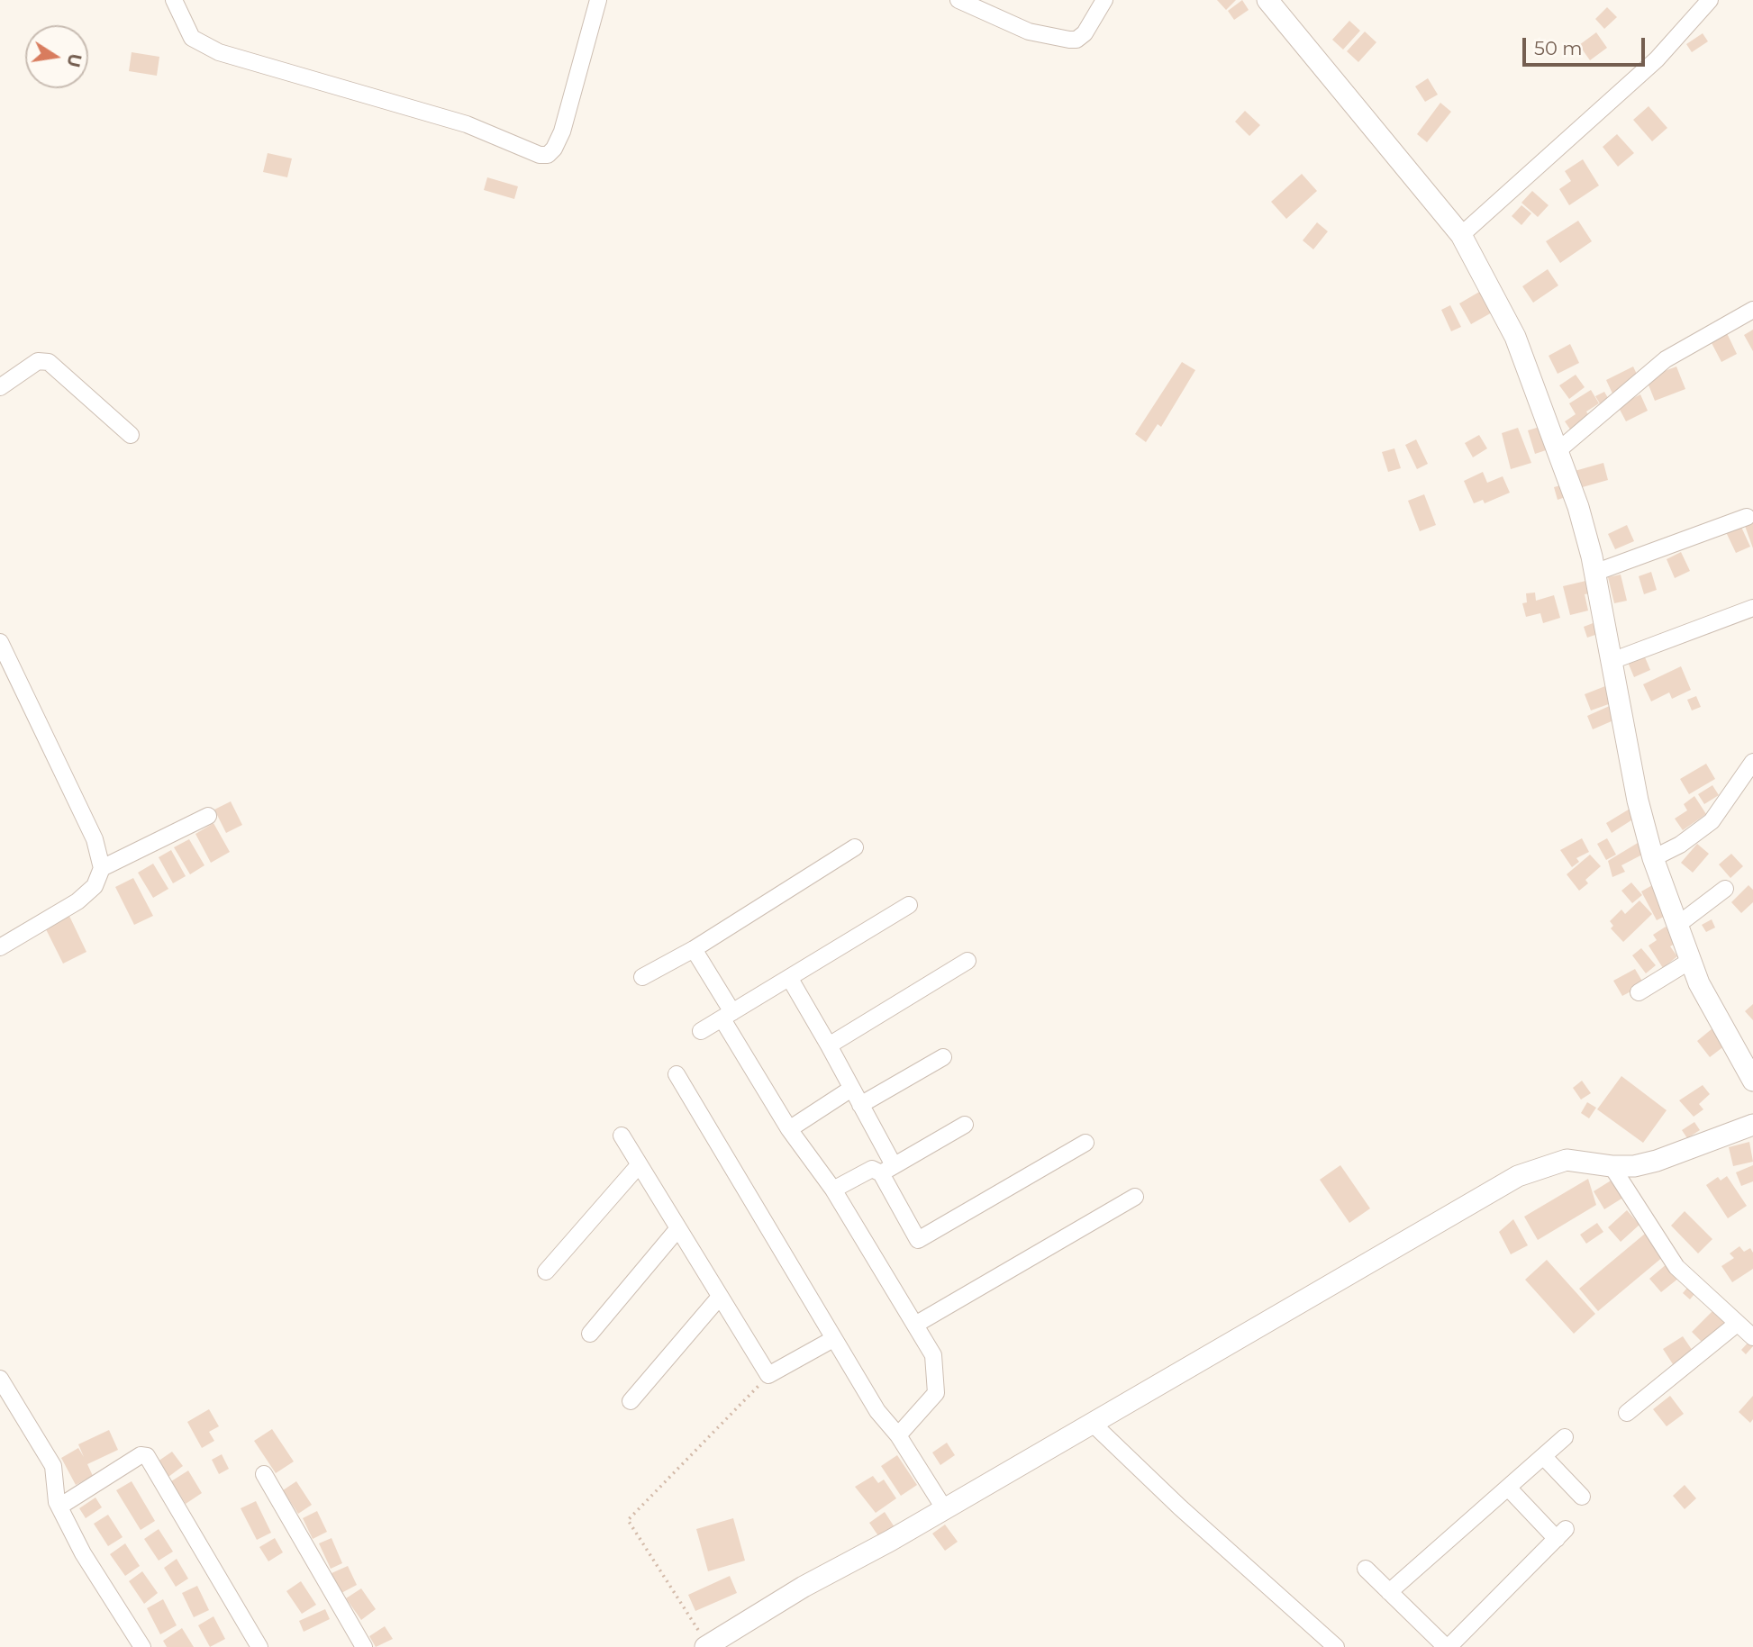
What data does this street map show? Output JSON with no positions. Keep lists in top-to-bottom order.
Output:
{
  "scale_bar": "50 m",
  "north": "right"
}
